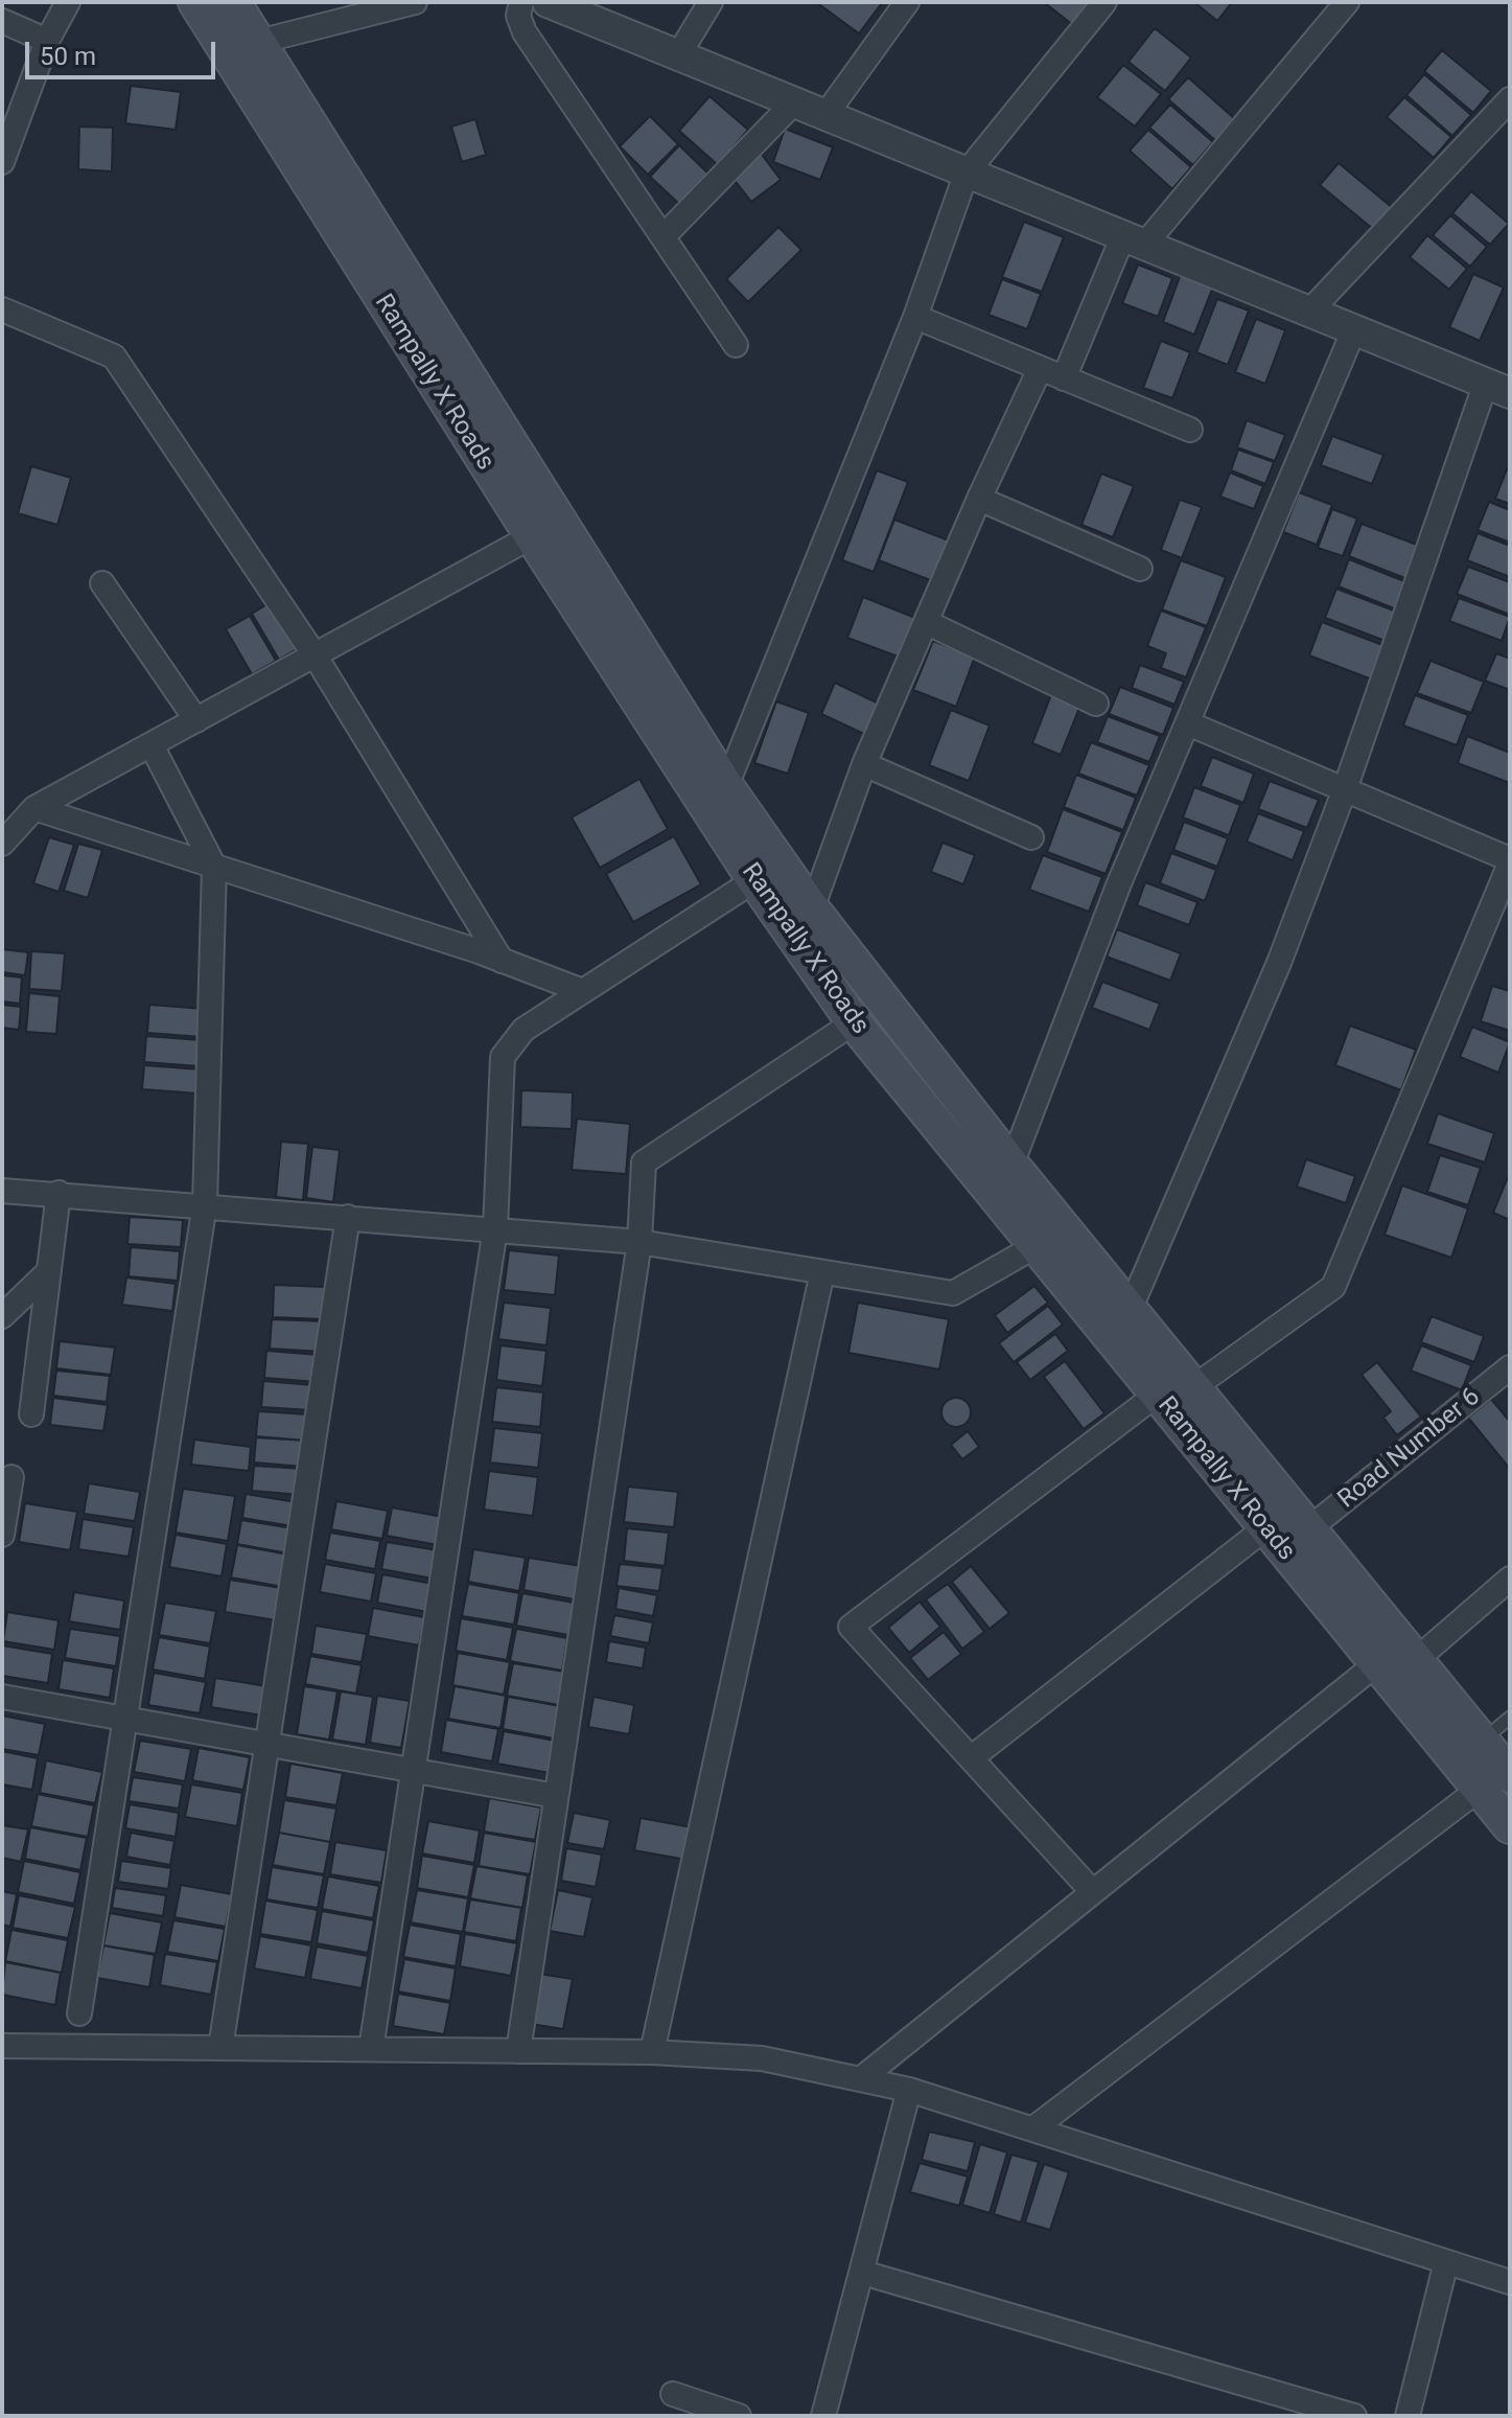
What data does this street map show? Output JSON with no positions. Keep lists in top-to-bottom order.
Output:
{
  "streets": {
    "main road": ["Rampally X Roads"],
    "street": ["Road Number 6"]
  },
  "scale_bar": "50 m"
}
